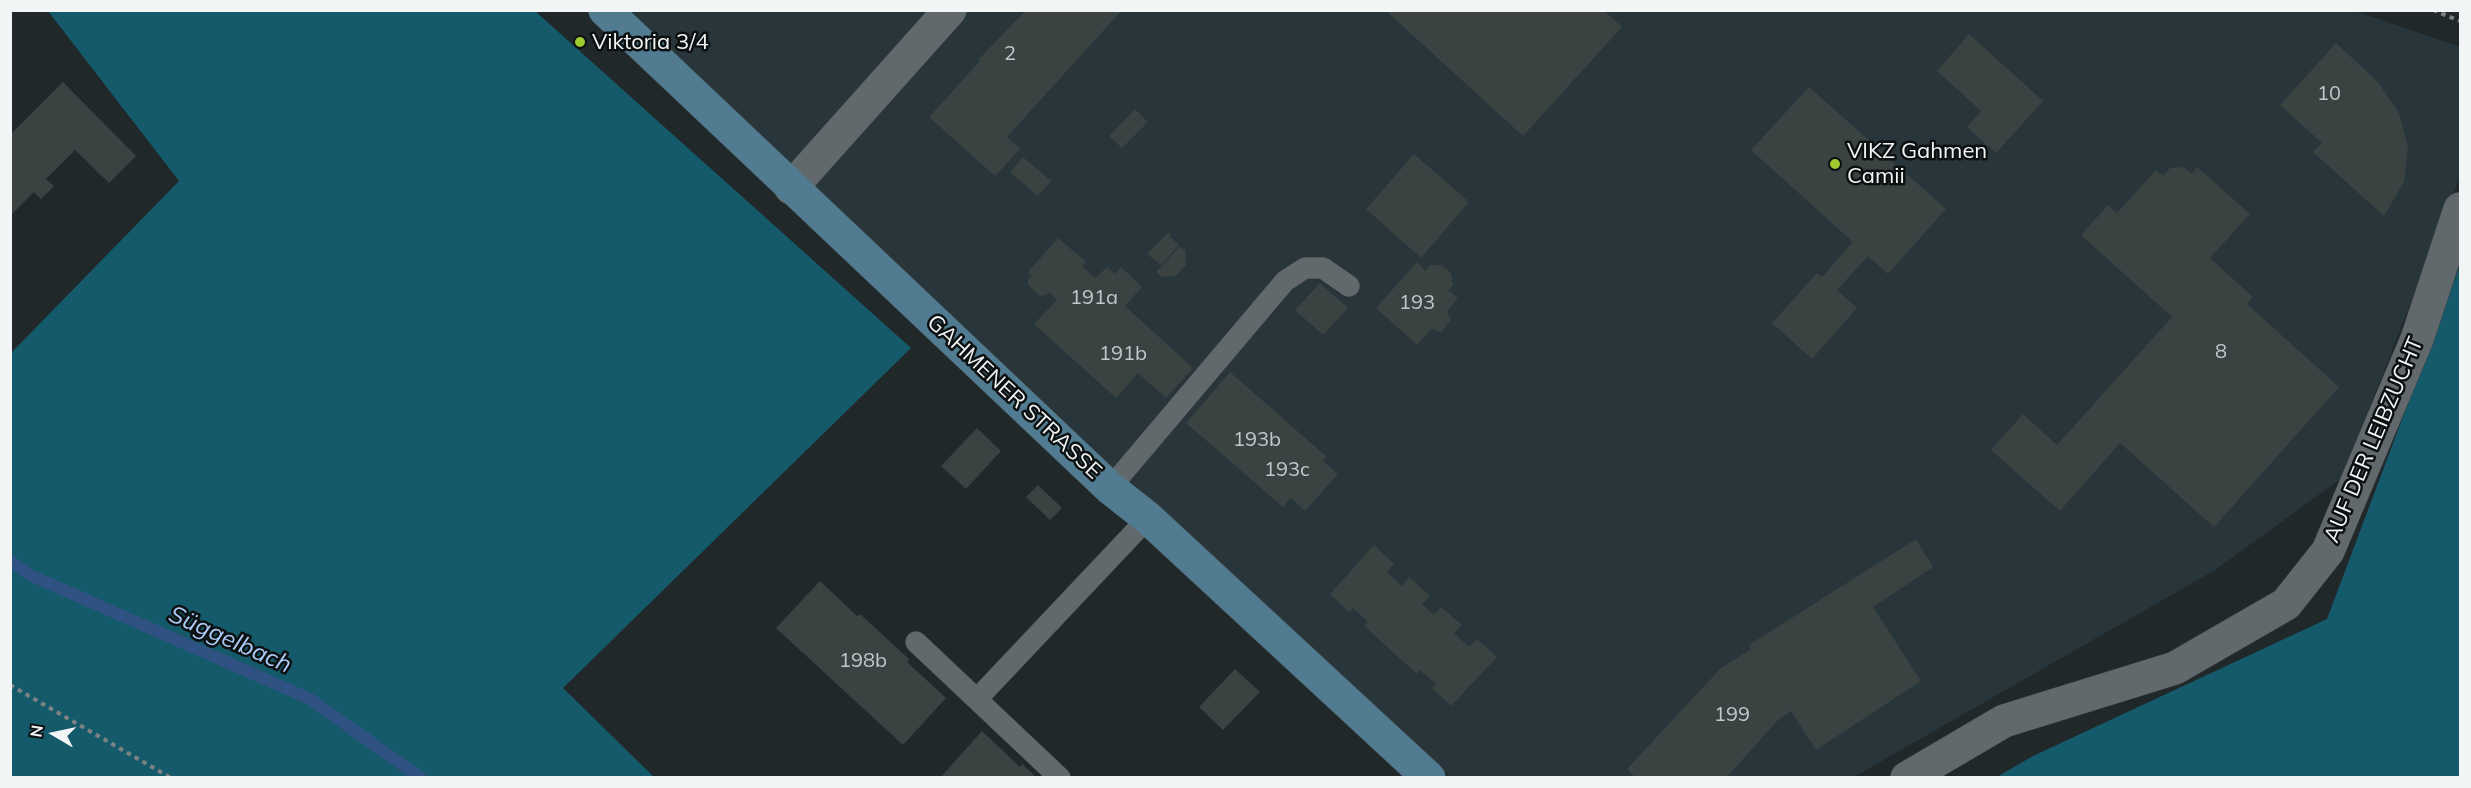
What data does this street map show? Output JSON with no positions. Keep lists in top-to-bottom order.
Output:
{
  "streets": {
    "main road": ["GAHMENER STRASSE"],
    "street": ["AUF DER LEIBZUCHT"]
  },
  "water": ["Süggelbach"],
  "places": ["Viktoria 3/4", "VIKZ Gahmen Camii"],
  "house_numbers": [
    "2",
    "10",
    "191a",
    "193",
    "8",
    "191b",
    "193b",
    "193c",
    "198b",
    "199"
  ],
  "north": "left"
}
